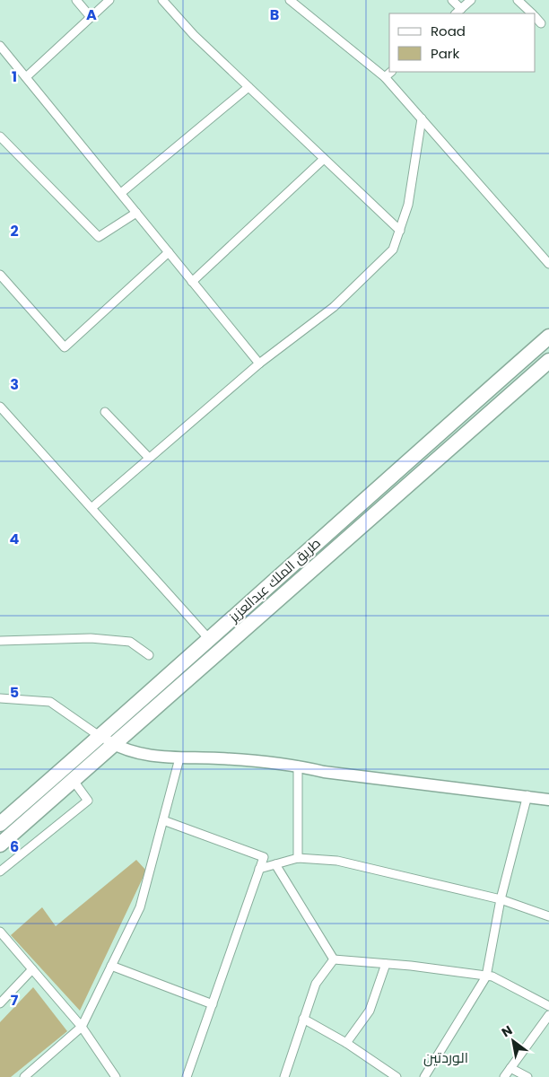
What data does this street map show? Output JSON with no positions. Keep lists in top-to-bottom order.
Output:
{
  "streets": {
    "highway": ["طريق الملك عبدالعزيز"]
  },
  "districts": ["الوردتين"],
  "legend": ["Road", "Park"],
  "north": "top left",
  "grid": {
    "columns": ["A", "B"],
    "rows": [
      "1",
      "2",
      "3",
      "4",
      "5",
      "6",
      "7"
    ]
  }
}
